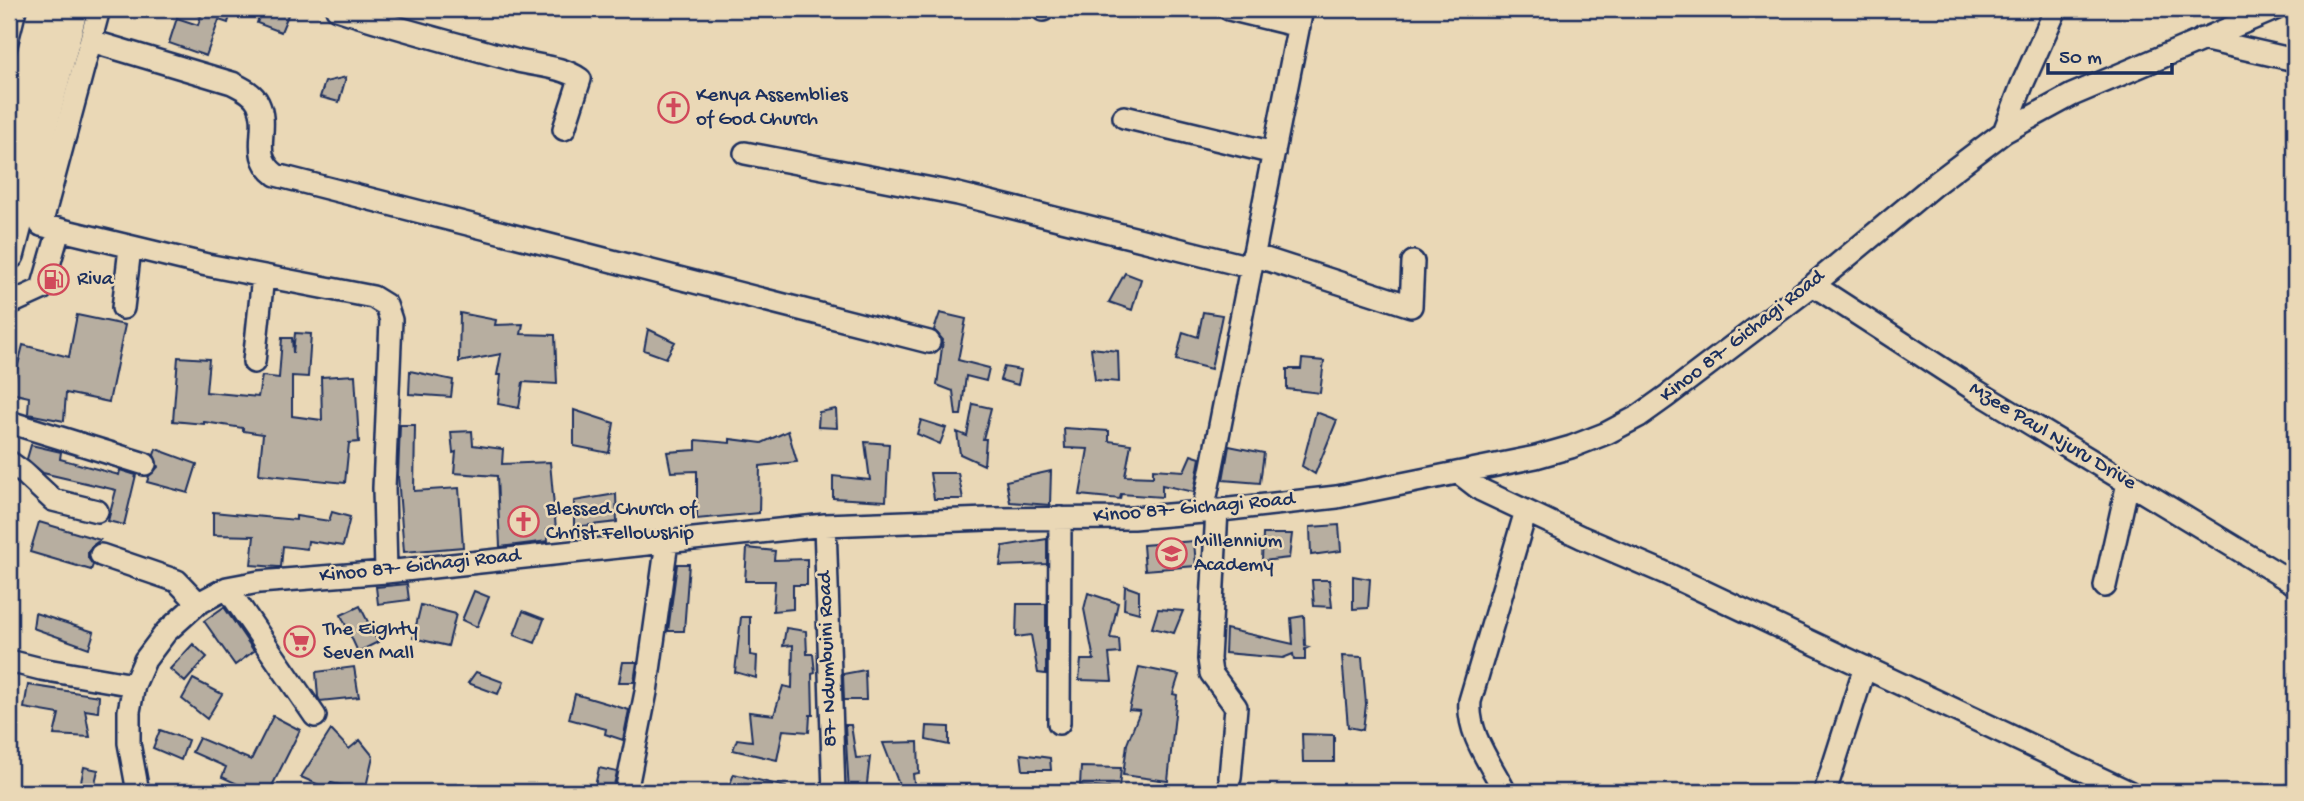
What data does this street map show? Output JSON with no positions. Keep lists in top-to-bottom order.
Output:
{
  "streets": {
    "street": ["Kinoo 87- Gichagi Road", "Mzee Paul Njuru Drive", "87- Ndumbuini Road"]
  },
  "crossings": [
    ["Kinoo 87- Gichagi Road", "Mzee Paul Njuru Drive"],
    ["Kinoo 87- Gichagi Road", "87- Ndumbuini Road"]
  ],
  "places": {
    "church": ["Kenya Assemblies of God Church", "Blessed Church of Christ Fellowship"],
    "fuel station": ["Riva"],
    "school or university": ["Millennium Academy"],
    "supermarket": ["The Eighty Seven Mall"]
  },
  "scale_bar": "50 m"
}
